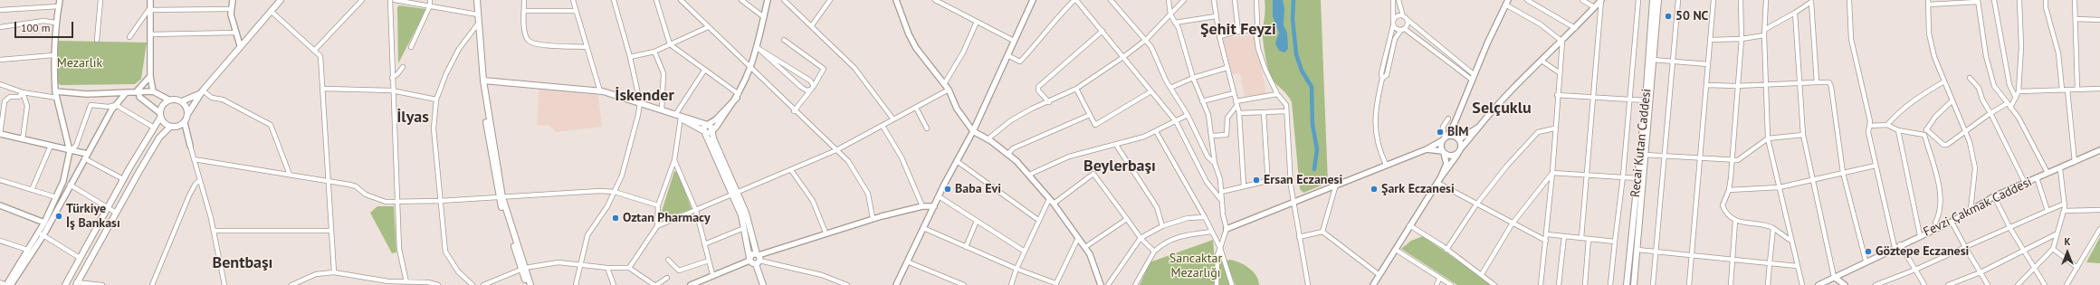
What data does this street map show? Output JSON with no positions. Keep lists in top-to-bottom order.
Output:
{
  "streets": {
    "main road": ["Recai Kutan Caddesi"],
    "street": ["Fevzi Çakmak Caddesi"]
  },
  "districts": [
    "Şehit Feyzi",
    "İskender",
    "Selçuklu",
    "İlyas",
    "Beylerbaşı",
    "Bentbaşı"
  ],
  "parks": ["Mezarlık", "Sancaktar Mezarlığı"],
  "places": [
    "50 NC",
    "BİM",
    "Ersan Eczanesi",
    "Baba Evi",
    "Şark Eczanesi",
    "Türkiye İş Bankası",
    "Oztan Pharmacy",
    "Göztepe Eczanesi"
  ],
  "scale_bar": "100 m",
  "north": "top"
}
